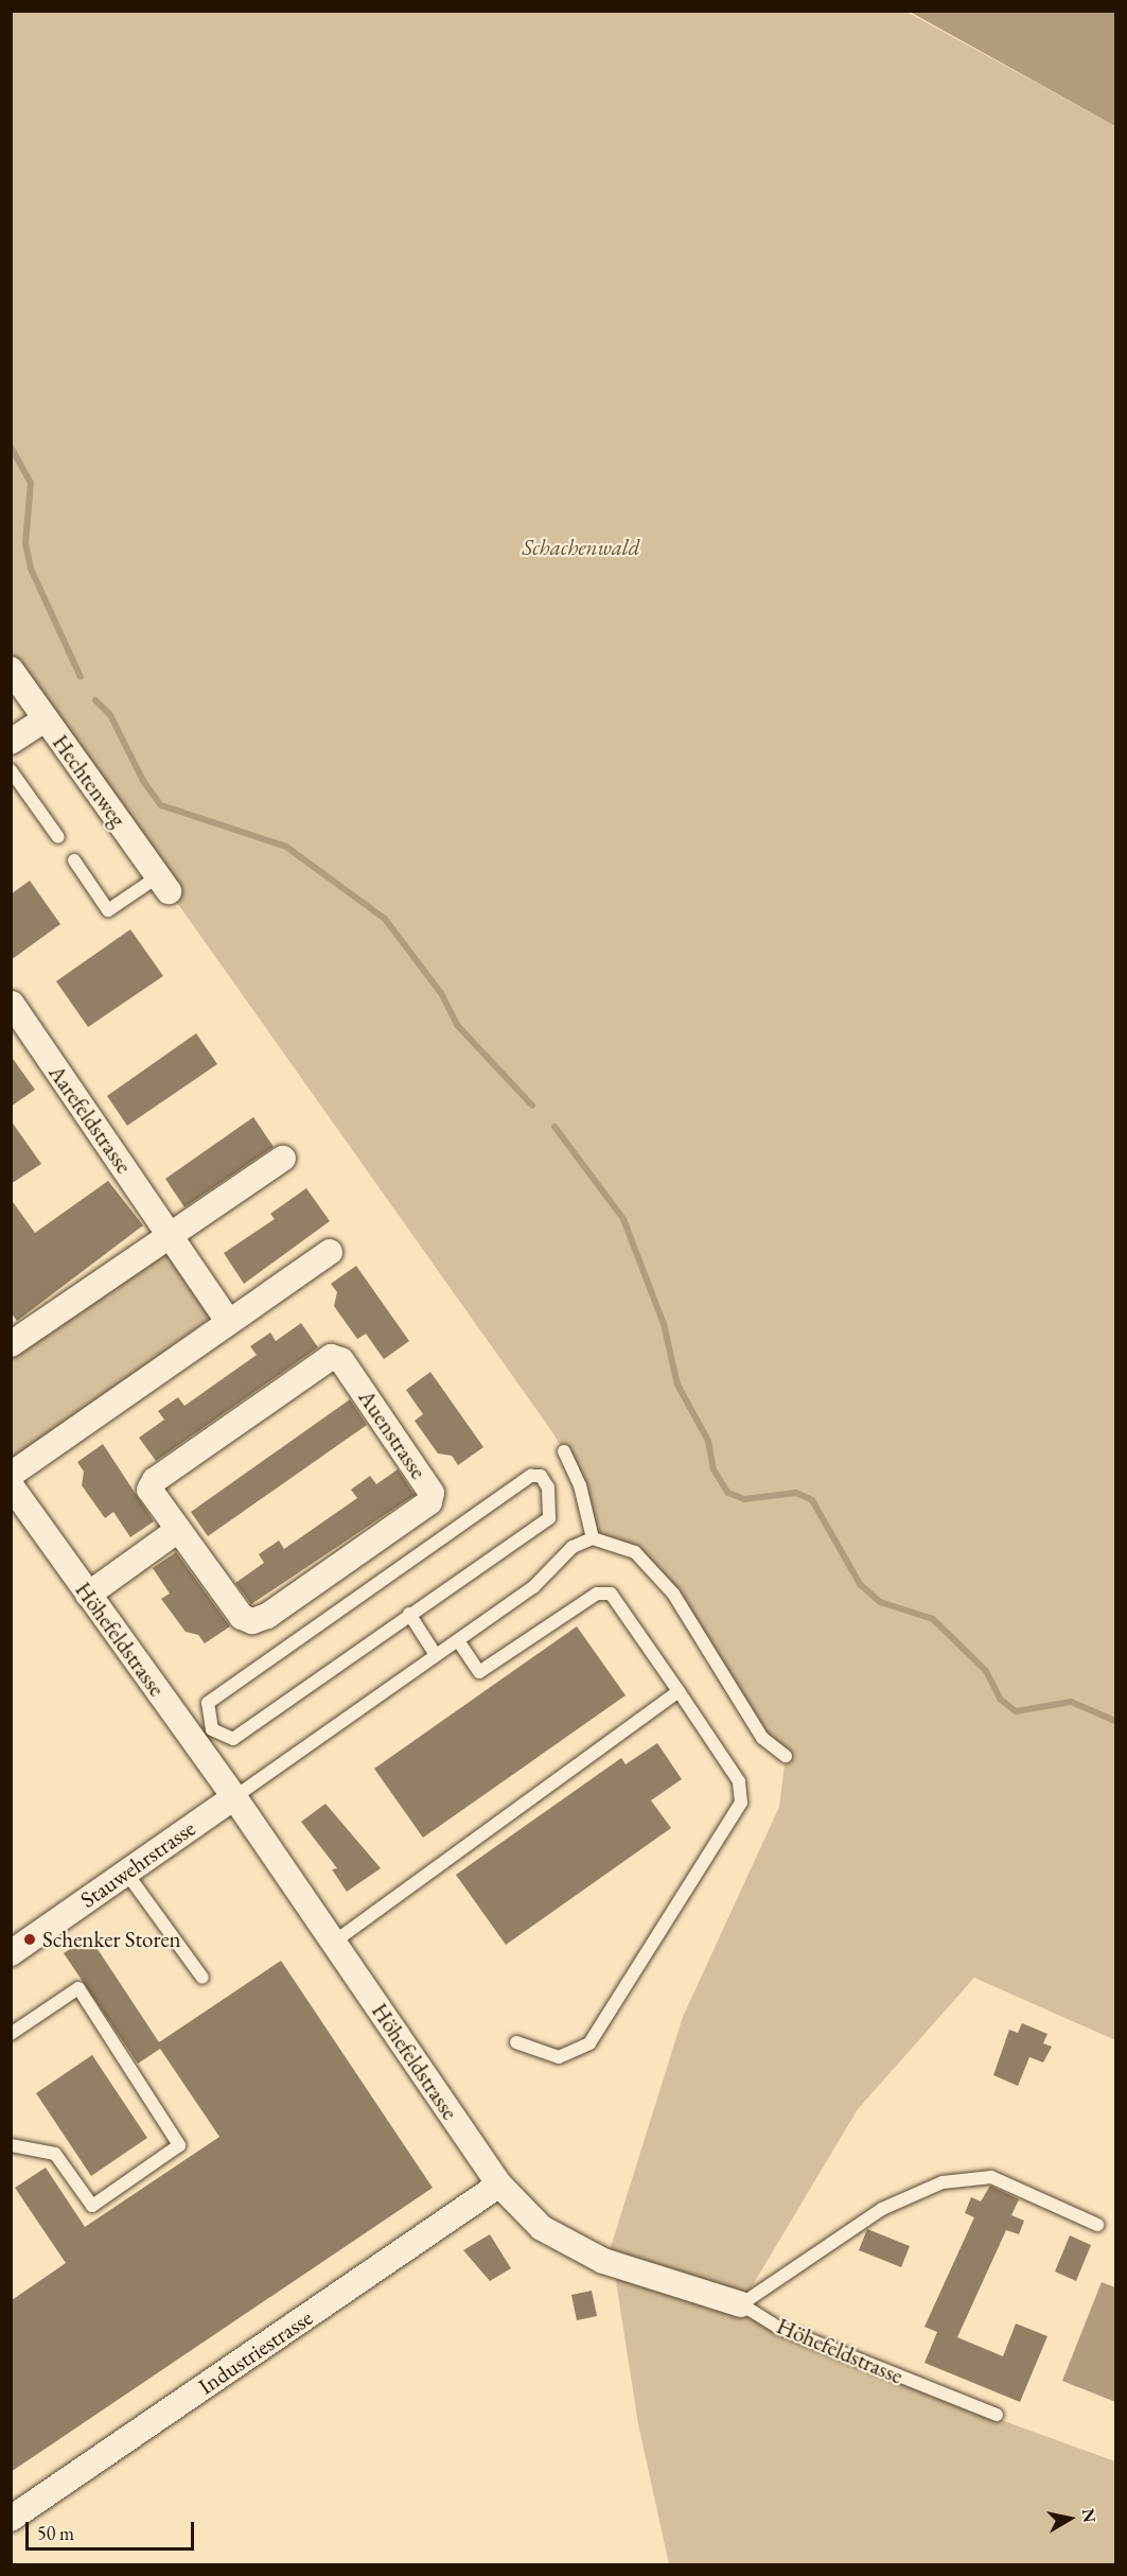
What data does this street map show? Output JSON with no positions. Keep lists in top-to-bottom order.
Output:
{
  "streets": {
    "street": [
      "Hechtenweg",
      "Aarefeldstrasse",
      "Auenstrasse",
      "Höhefeldstrasse",
      "Stauwehrstrasse",
      "Industriestrasse"
    ]
  },
  "crossings": [
    ["Höhefeldstrasse", "Stauwehrstrasse"],
    ["Höhefeldstrasse", "Industriestrasse"]
  ],
  "parks": ["Schachenwald"],
  "places": ["Schenker Storen"],
  "scale_bar": "50 m",
  "north": "right"
}
